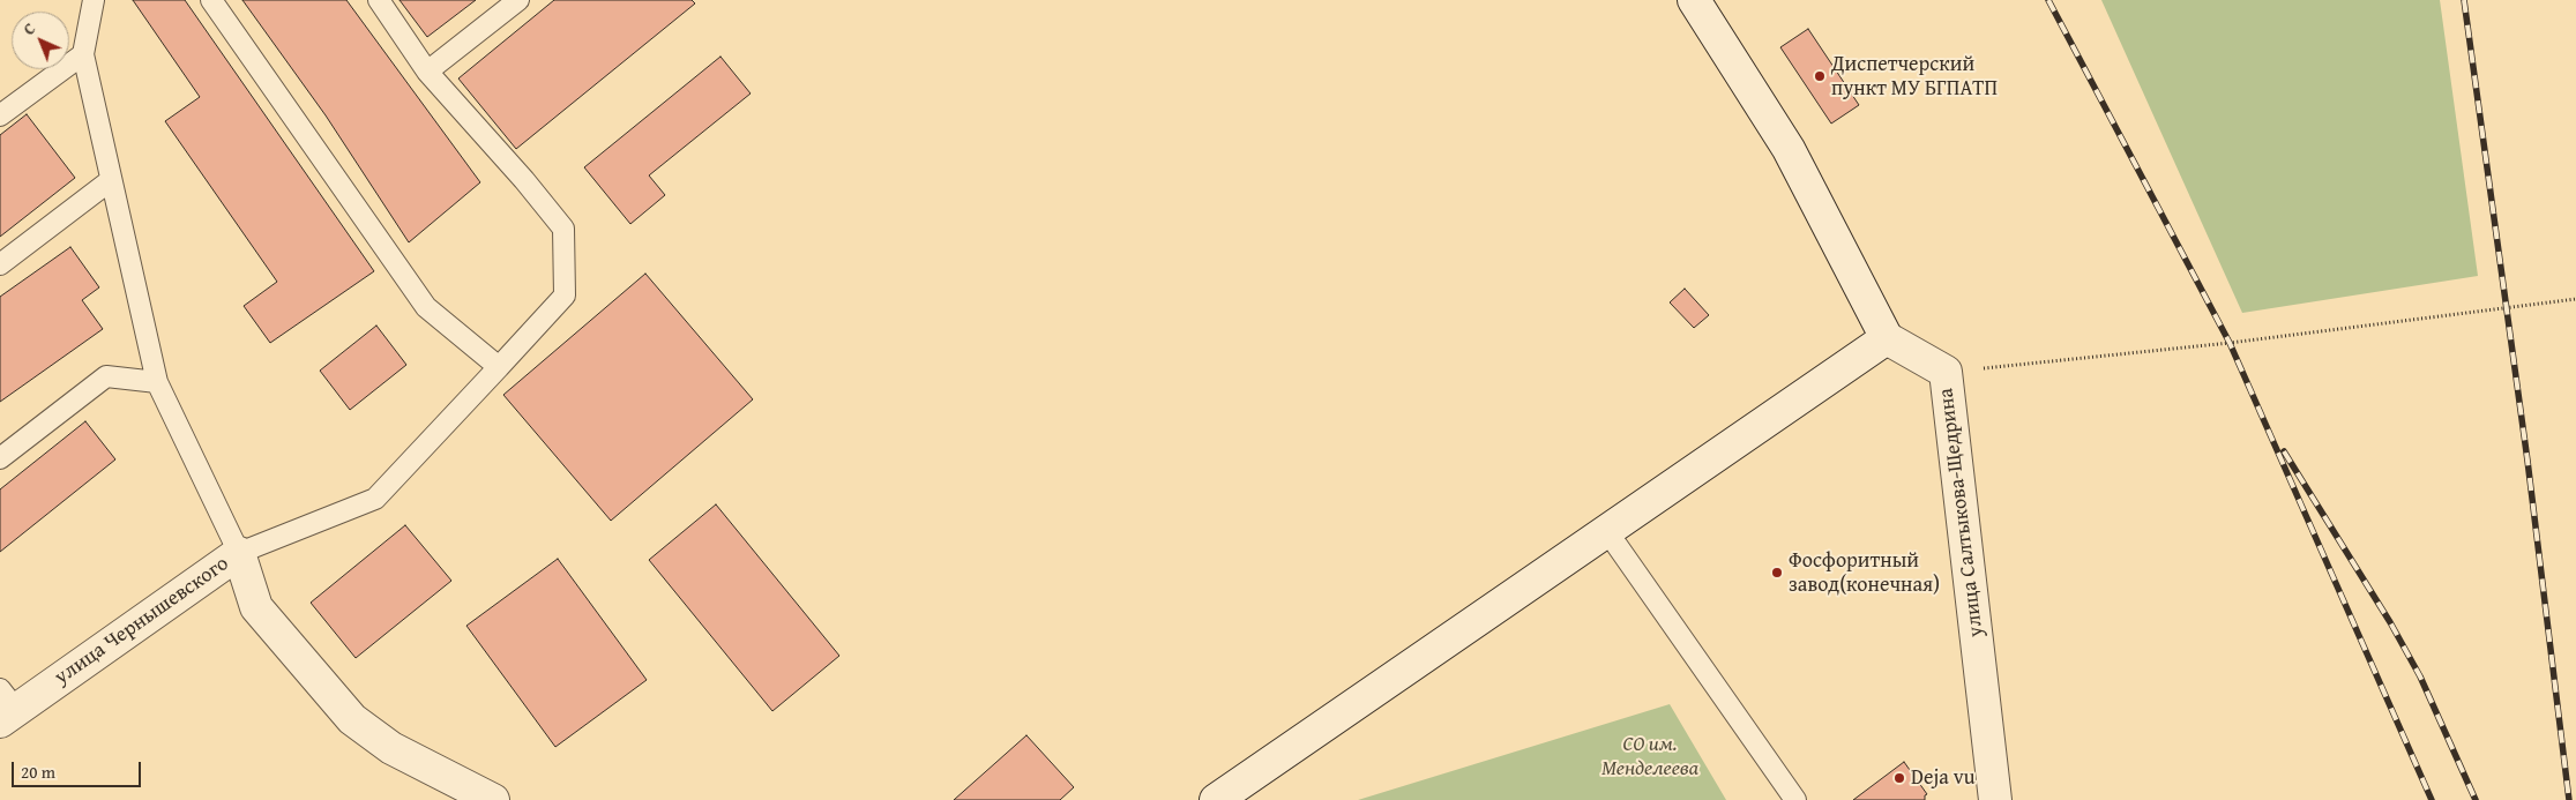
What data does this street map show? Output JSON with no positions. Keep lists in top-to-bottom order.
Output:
{
  "streets": {
    "street": ["улица Салтыкова-Щедрина", "улица Чернышевского"]
  },
  "parks": ["СО им. Менделеева"],
  "places": ["Диспетчерский пункт МУ БГПАТП", "Фосфоритный завод(конечная)", "Deja vu"],
  "scale_bar": "20 m",
  "north": "top left"
}
